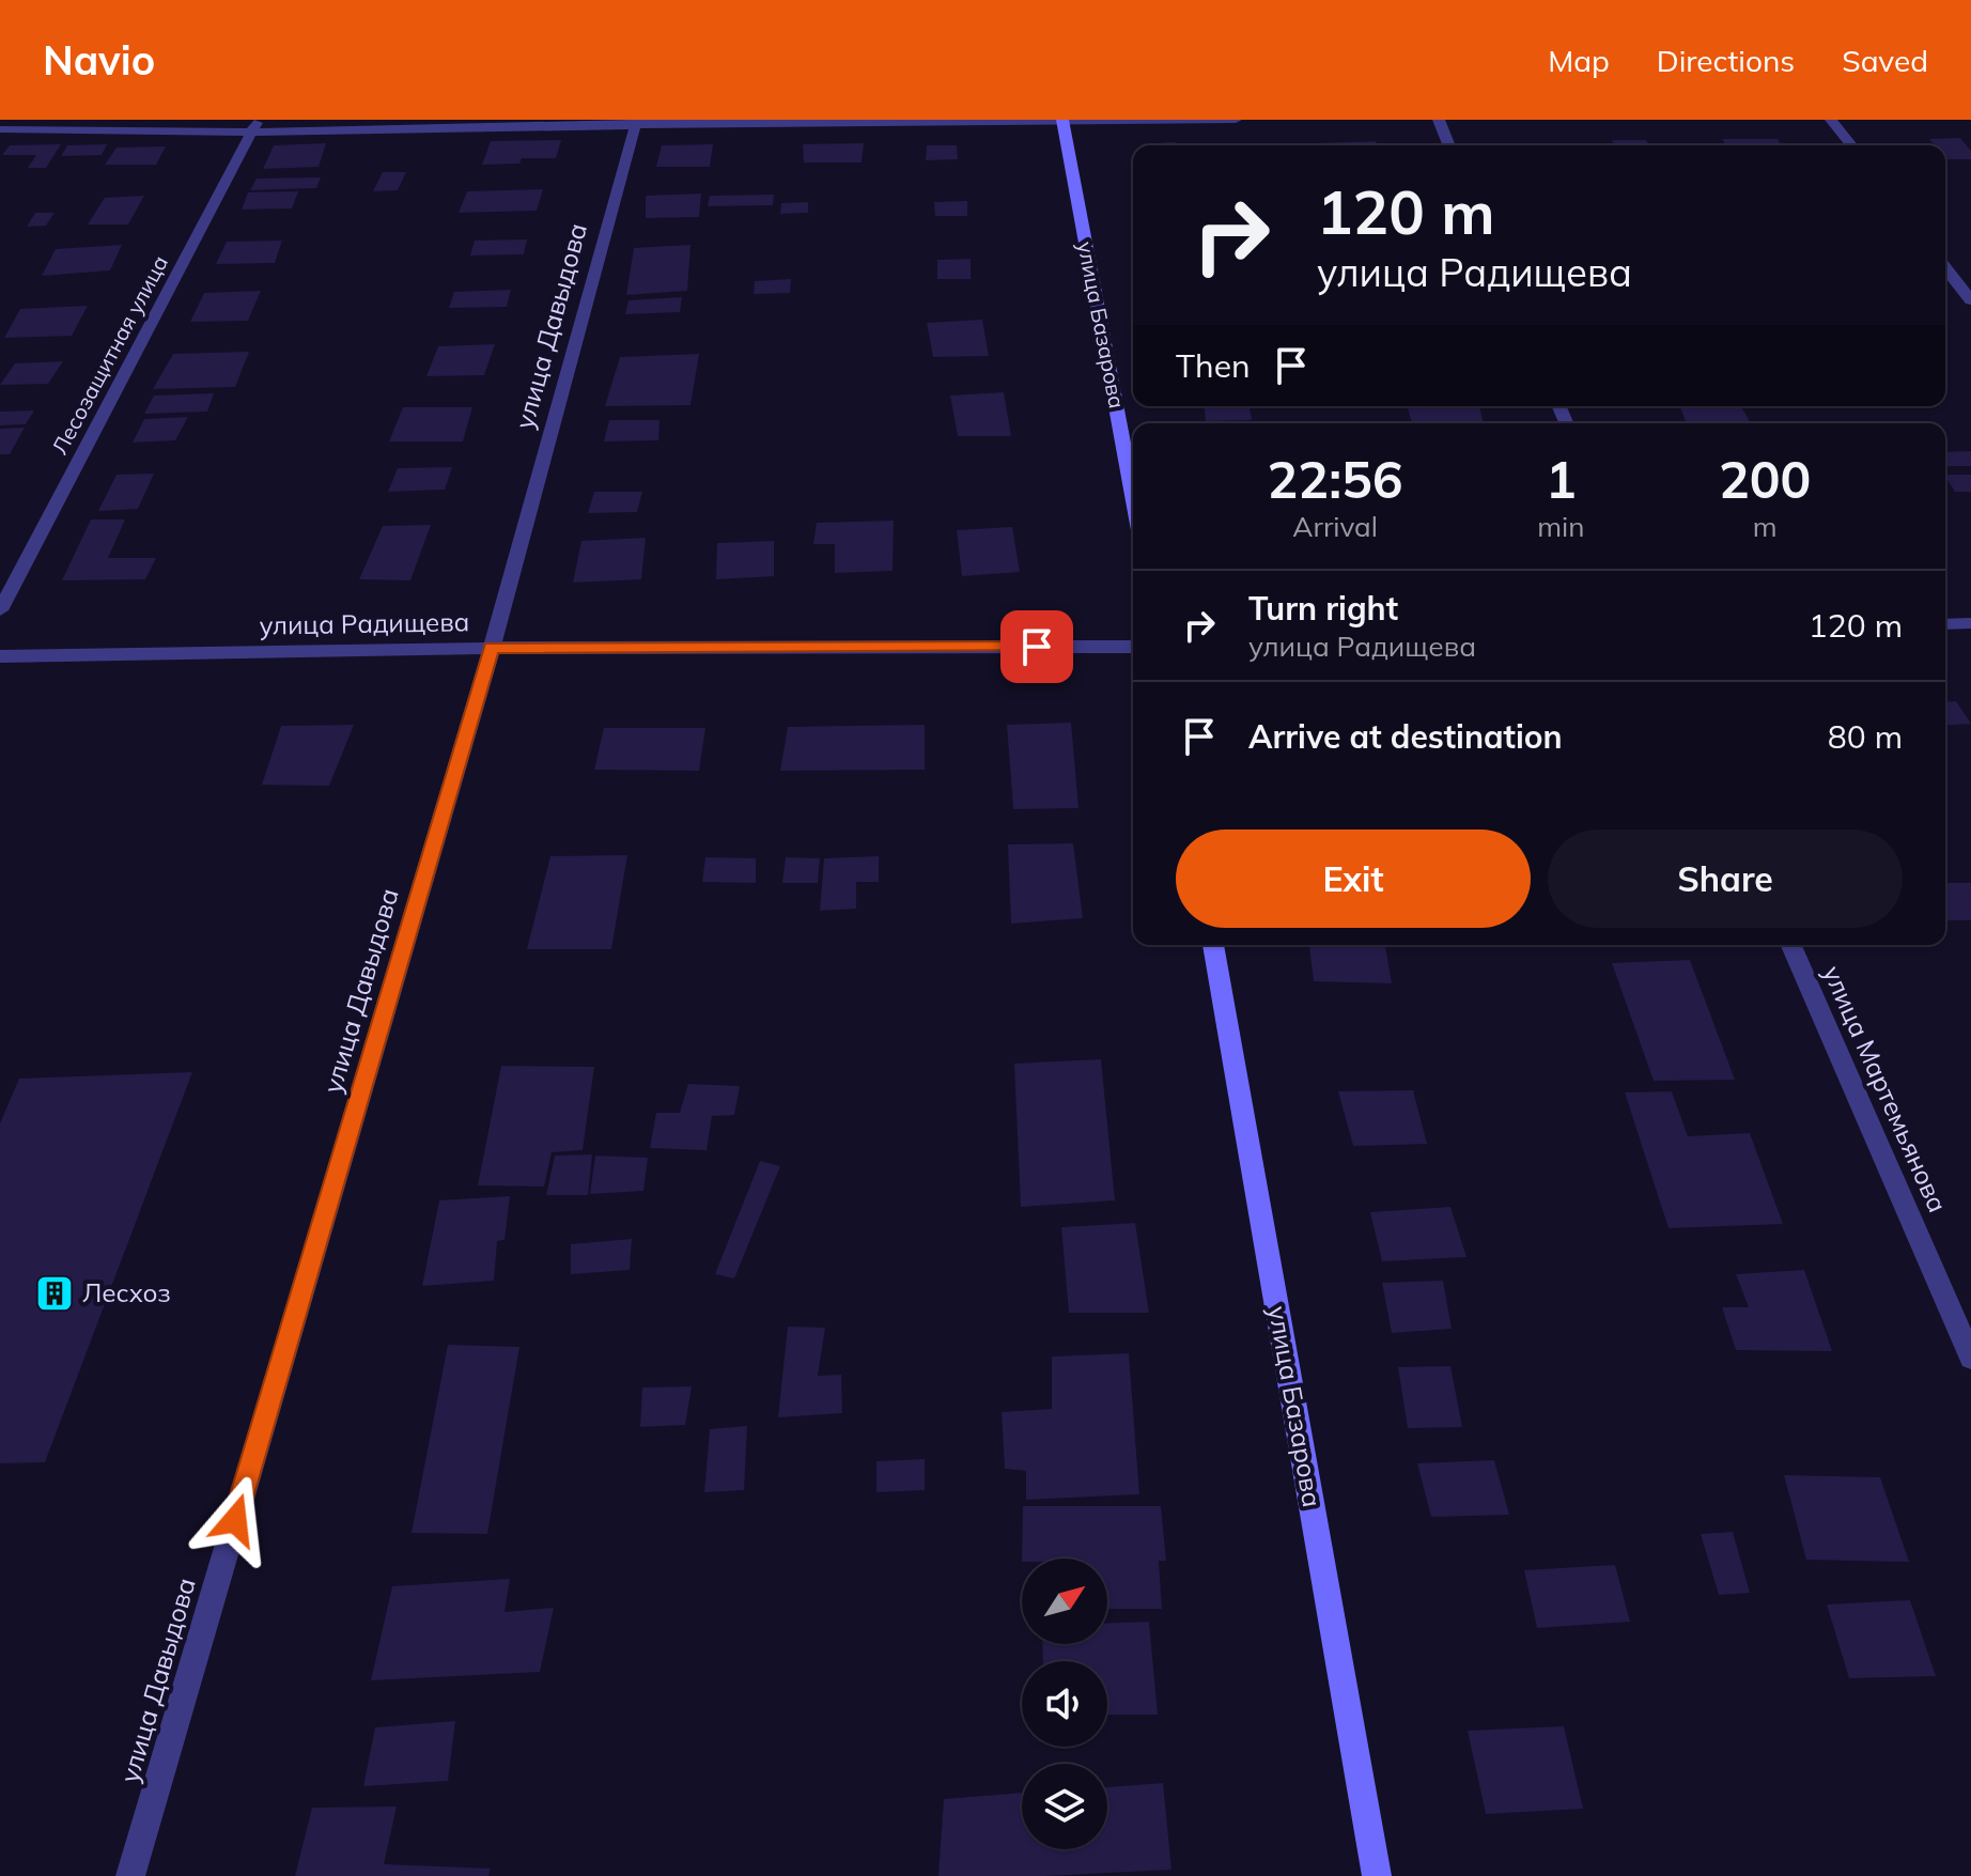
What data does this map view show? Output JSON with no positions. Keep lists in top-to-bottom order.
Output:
{
  "streets": {
    "main road": ["улица Базарова"],
    "street": [
      "улица Давыдова",
      "Лесозащитная улица",
      "улица Радищева",
      "улица Мартемьянова"
    ]
  },
  "crossings": [
    ["улица Давыдова", "улица Радищева"]
  ],
  "places": {
    "building": ["Лесхоз"]
  },
  "north": "top right",
  "page": {
    "header": "Navio",
    "nav": ["Map", "Directions", "Saved"],
    "turn": ["120 m", "улица Радищева"],
    "then": "Then",
    "eta": [
      "22:56",
      "Arrival",
      "1",
      "min",
      "200",
      "m"
    ],
    "list": [
      {
        "name": "Turn right",
        "note": "улица Радищева",
        "value": "120 m"
      },
      {
        "name": "Arrive at destination",
        "value": "80 m"
      }
    ],
    "buttons": ["Exit", "Share"]
  }
}
